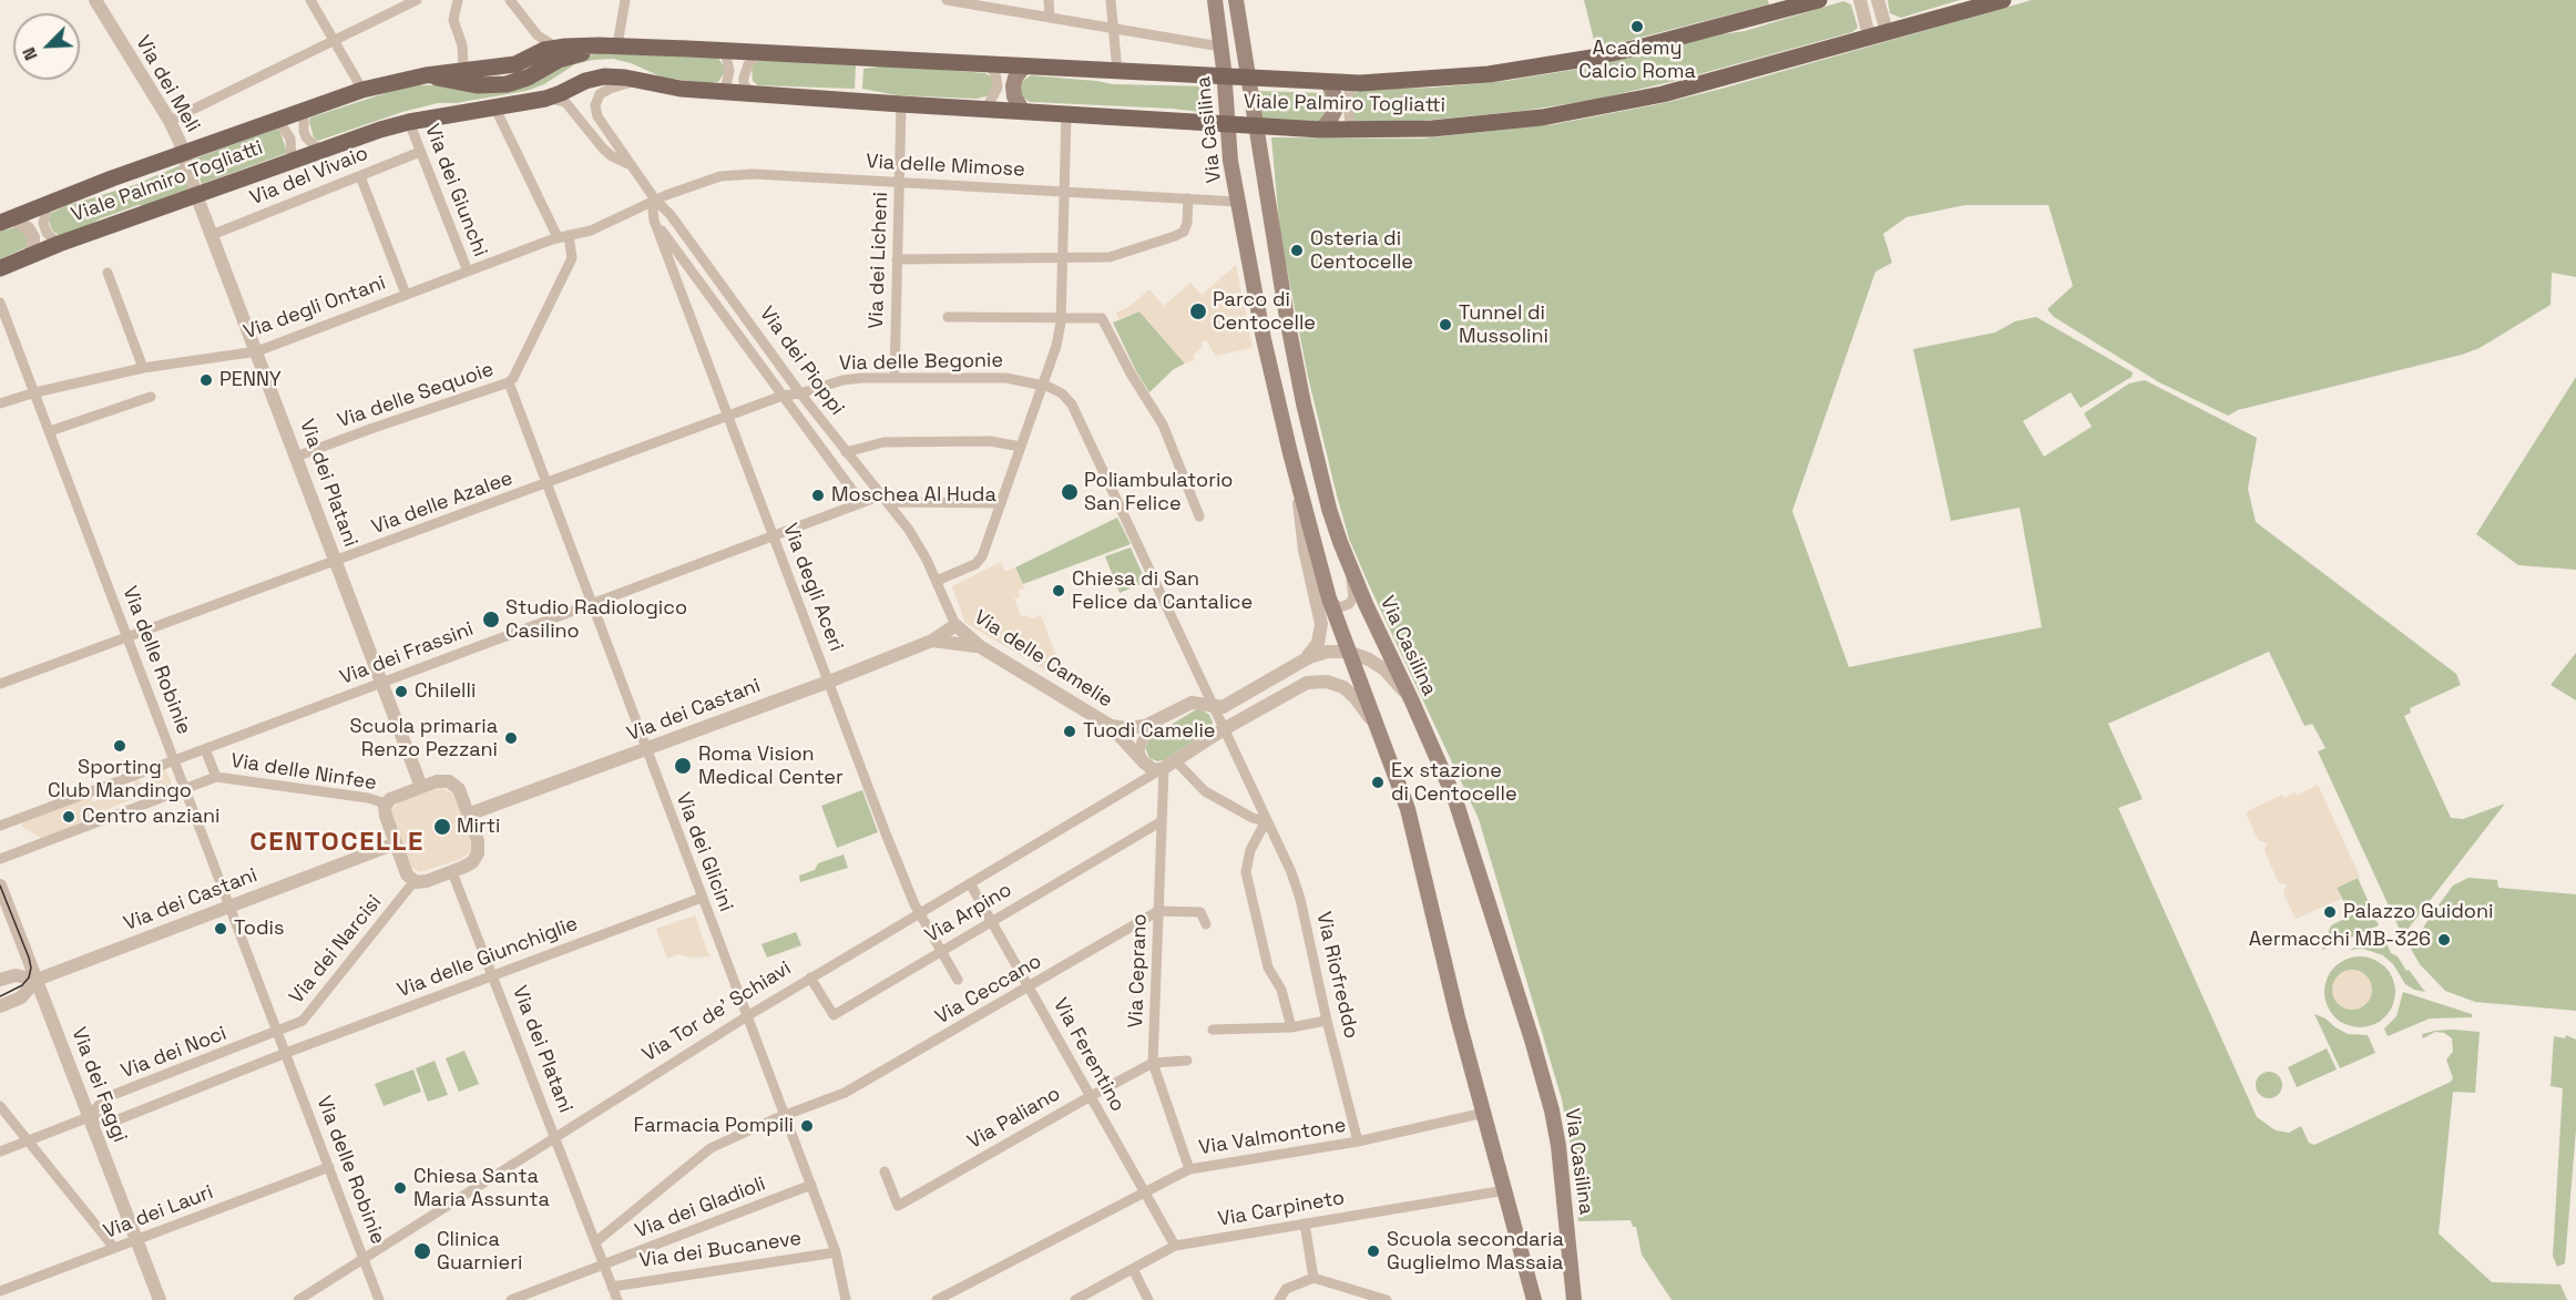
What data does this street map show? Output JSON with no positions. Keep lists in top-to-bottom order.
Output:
{
  "streets": {
    "main road": ["Viale Palmiro Togliatti", "Via Casilina"],
    "street": [
      "Via dei Meli",
      "Via delle Mimose",
      "Via del Vivaio",
      "Via dei Giunchi",
      "Via dei Licheni",
      "Via degli Ontani",
      "Via dei Pioppi",
      "Via delle Begonie",
      "Via delle Sequoie",
      "Via dei Platani",
      "Via delle Azalee",
      "Via degli Aceri",
      "Via dei Frassini",
      "Via delle Camelie",
      "Via delle Robinie",
      "Via dei Castani",
      "Via delle Ninfee",
      "Via dei Glicini",
      "Via Arpino",
      "Via dei Narcisi",
      "Via delle Giunchiglie",
      "Via Ceprano",
      "Via Riofreddo",
      "Via Ceccano",
      "Via Tor de' Schiavi",
      "Via dei Noci",
      "Via Ferentino",
      "Via dei Faggi",
      "Via Paliano",
      "Via Valmontone",
      "Via dei Gladioli",
      "Via Carpineto",
      "Via dei Lauri",
      "Via dei Bucaneve"
    ]
  },
  "crossings": [
    ["Via dei Meli", "Viale Palmiro Togliatti"],
    ["Via dei Meli", "Via dei Platani"],
    ["Viale Palmiro Togliatti", "Via Casilina"],
    ["Viale Palmiro Togliatti", "Via dei Giunchi"],
    ["Viale Palmiro Togliatti", "Via dei Licheni"],
    ["Viale Palmiro Togliatti", "Via dei Pioppi"],
    ["Viale Palmiro Togliatti", "Via dei Platani"],
    ["Via Casilina", "Via delle Mimose"],
    ["Via Casilina", "Via Valmontone"],
    ["Via Casilina", "Via Carpineto"],
    ["Via delle Mimose", "Via dei Licheni"],
    ["Via delle Mimose", "Via degli Ontani"],
    ["Via delle Mimose", "Via dei Pioppi"],
    ["Via delle Mimose", "Via degli Aceri"],
    ["Via del Vivaio", "Via dei Giunchi"],
    ["Via del Vivaio", "Via dei Platani"],
    ["Via dei Giunchi", "Via degli Ontani"],
    ["Via dei Licheni", "Via delle Begonie"],
    ["Via degli Ontani", "Via dei Platani"],
    ["Via degli Ontani", "Via delle Robinie"],
    ["Via dei Pioppi", "Via delle Begonie"],
    ["Via dei Pioppi", "Via delle Azalee"],
    ["Via dei Pioppi", "Via degli Aceri"],
    ["Via dei Pioppi", "Via dei Frassini"],
    ["Via dei Pioppi", "Via delle Camelie"],
    ["Via dei Pioppi", "Via dei Castani"],
    ["Via delle Begonie", "Via delle Azalee"],
    ["Via delle Begonie", "Via Riofreddo"],
    ["Via delle Sequoie", "Via dei Platani"],
    ["Via delle Sequoie", "Via dei Glicini"],
    ["Via dei Platani", "Via delle Azalee"],
    ["Via dei Platani", "Via dei Frassini"],
    ["Via dei Platani", "Via dei Castani"],
    ["Via dei Platani", "Via delle Ninfee"],
    ["Via dei Platani", "Via dei Narcisi"],
    ["Via dei Platani", "Via delle Giunchiglie"],
    ["Via dei Platani", "Via Ceccano"],
    ["Via dei Platani", "Via Tor de' Schiavi"],
    ["Via dei Platani", "Via dei Gladioli"],
    ["Via dei Platani", "Via dei Bucaneve"],
    ["Via delle Azalee", "Via degli Aceri"],
    ["Via delle Azalee", "Via delle Robinie"],
    ["Via delle Azalee", "Via dei Glicini"],
    ["Via degli Aceri", "Via dei Frassini"],
    ["Via degli Aceri", "Via dei Castani"],
    ["Via degli Aceri", "Via Arpino"],
    ["Via degli Aceri", "Via Tor de' Schiavi"],
    ["Via dei Frassini", "Via delle Robinie"],
    ["Via dei Frassini", "Via dei Glicini"],
    ["Via delle Camelie", "Via dei Castani"],
    ["Via delle Camelie", "Via Riofreddo"],
    ["Via delle Robinie", "Via dei Castani"],
    ["Via delle Robinie", "Via dei Narcisi"],
    ["Via delle Robinie", "Via delle Giunchiglie"],
    ["Via delle Robinie", "Via Tor de' Schiavi"],
    ["Via delle Robinie", "Via dei Noci"],
    ["Via delle Robinie", "Via dei Lauri"],
    ["Via dei Castani", "Via delle Ninfee"],
    ["Via dei Castani", "Via dei Glicini"],
    ["Via dei Castani", "Via dei Narcisi"],
    ["Via dei Castani", "Via dei Faggi"],
    ["Via delle Ninfee", "Via dei Narcisi"],
    ["Via dei Glicini", "Via delle Giunchiglie"],
    ["Via dei Glicini", "Via Ceccano"],
    ["Via dei Glicini", "Via Tor de' Schiavi"],
    ["Via dei Glicini", "Via dei Gladioli"],
    ["Via dei Glicini", "Via dei Bucaneve"],
    ["Via Arpino", "Via Ceprano"],
    ["Via Arpino", "Via Tor de' Schiavi"],
    ["Via Arpino", "Via Ferentino"],
    ["Via dei Narcisi", "Via dei Noci"],
    ["Via delle Giunchiglie", "Via dei Noci"],
    ["Via Ceprano", "Via Ceccano"],
    ["Via Ceprano", "Via Tor de' Schiavi"],
    ["Via Ceprano", "Via Paliano"],
    ["Via Ceprano", "Via Valmontone"],
    ["Via Riofreddo", "Via Valmontone"],
    ["Via Ceccano", "Via Ferentino"],
    ["Via Tor de' Schiavi", "Via Ferentino"],
    ["Via dei Noci", "Via dei Faggi"],
    ["Via Ferentino", "Via Paliano"],
    ["Via Ferentino", "Via Valmontone"],
    ["Via Ferentino", "Via Carpineto"],
    ["Via dei Faggi", "Via dei Lauri"]
  ],
  "districts": ["CENTOCELLE"],
  "places": [
    "Academy Calcio Roma",
    "Osteria di Centocelle",
    "Parco di Centocelle",
    "Tunnel di Mussolini",
    "PENNY",
    "Poliambulatorio San Felice",
    "Moschea Al Huda",
    "Chiesa di San Felice da Cantalice",
    "Studio Radiologico Casilino",
    "Chilelli",
    "Tuodì Camelie",
    "Scuola primaria Renzo Pezzani",
    "Sporting Club Mandingo",
    "Roma Vision Medical Center",
    "Ex stazione di Centocelle",
    "Centro anziani",
    "Mirti",
    "Palazzo Guidoni",
    "Todis",
    "Aermacchi MB-326",
    "Farmacia Pompili",
    "Chiesa Santa Maria Assunta",
    "Clinica Guarnieri",
    "Scuola secondaria Guglielmo Massaia"
  ],
  "north": "bottom left"
}
